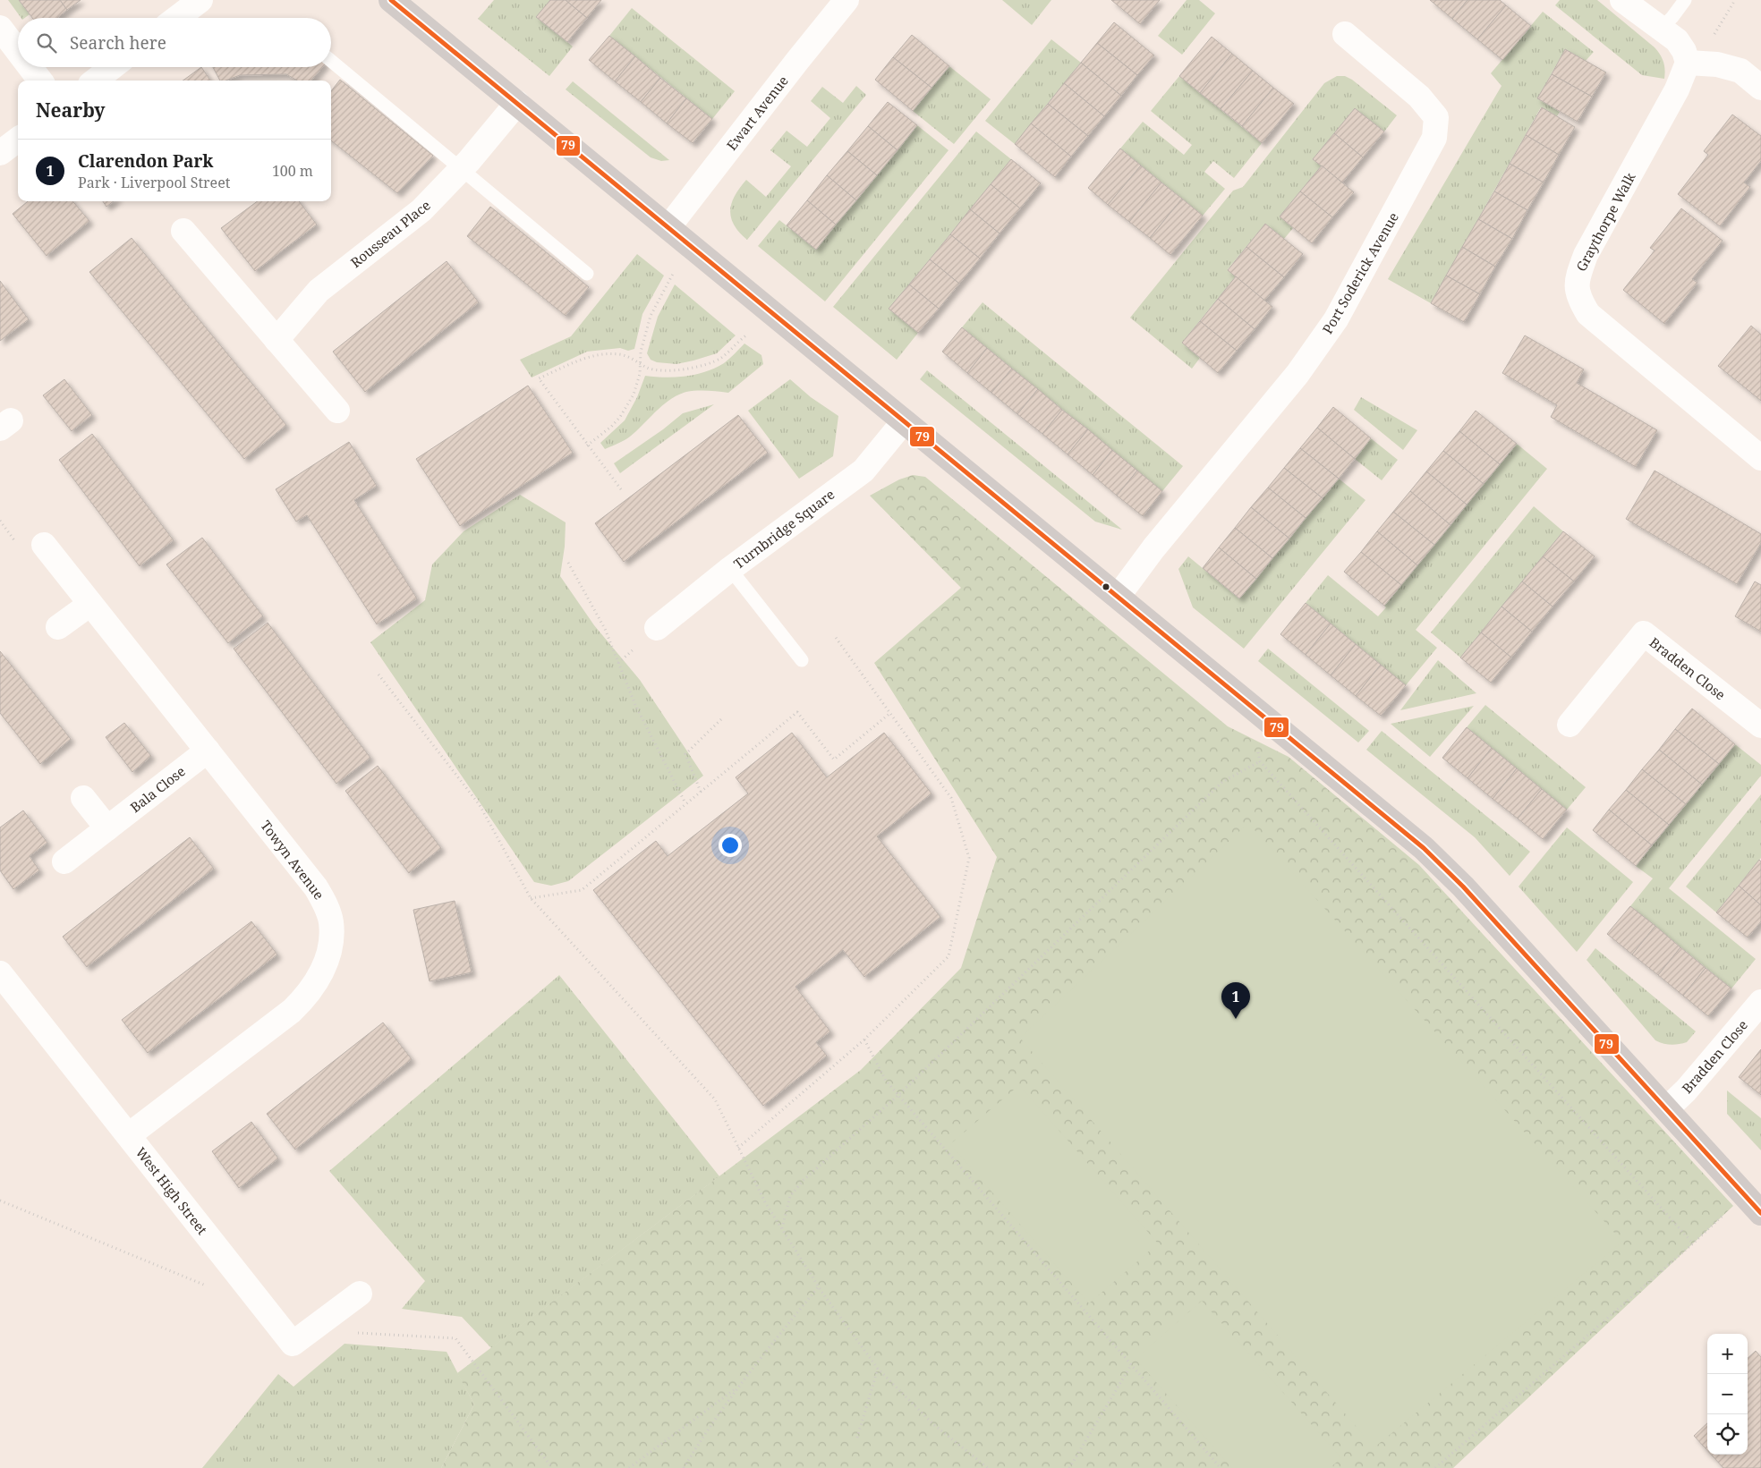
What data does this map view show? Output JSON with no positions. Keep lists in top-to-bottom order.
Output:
{
  "streets": {
    "street": [
      "Ewart Avenue",
      "Graythorpe Walk",
      "Rousseau Place",
      "Port Soderick Avenue",
      "Turnbridge Square",
      "Bradden Close",
      "Bala Close",
      "Towyn Avenue",
      "West High Street"
    ]
  },
  "crossings": [
    ["Bala Close", "Towyn Avenue"],
    ["Towyn Avenue", "West High Street"]
  ],
  "lines": ["transit line 79"],
  "page": {
    "search": "Search here",
    "heading": "Nearby",
    "list": [
      {
        "mark": "1",
        "name": "Clarendon Park",
        "note": "Park · Liverpool Street",
        "value": "100 m"
      }
    ],
    "pins": "1",
    "map_buttons": ["+", "−"]
  }
}
